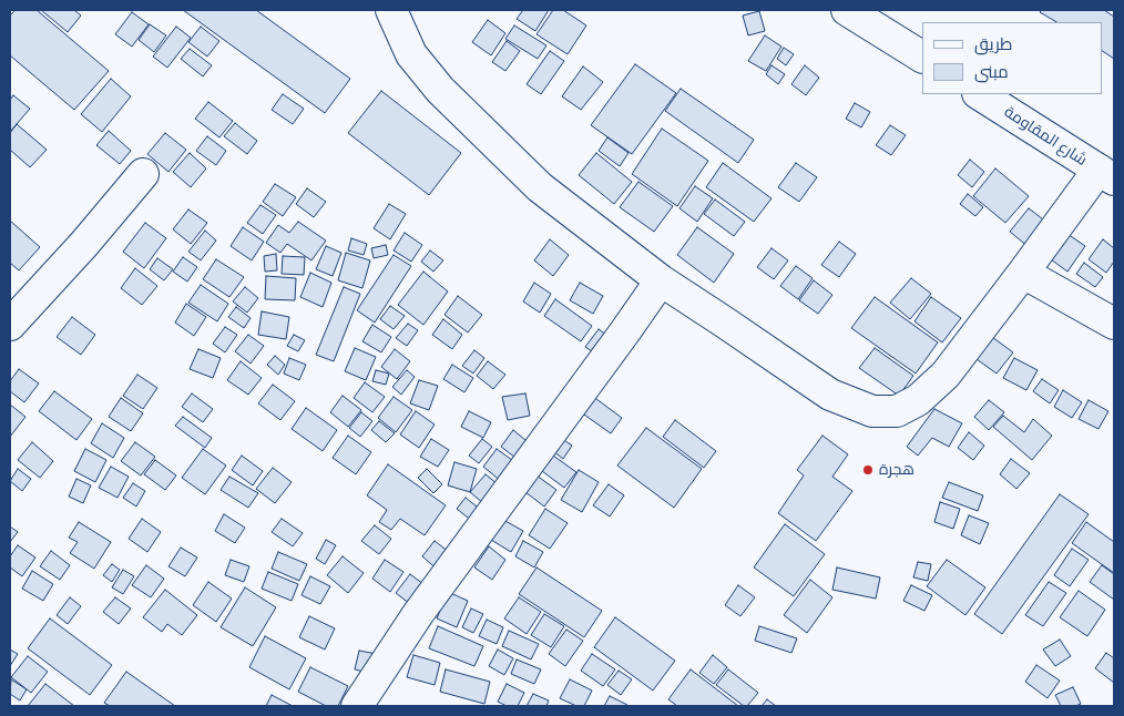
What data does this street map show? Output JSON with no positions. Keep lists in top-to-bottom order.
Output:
{
  "streets": {
    "main road": ["شارع المقاومة"]
  },
  "places": ["هجرة"],
  "legend": ["طريق", "مبنى"]
}
